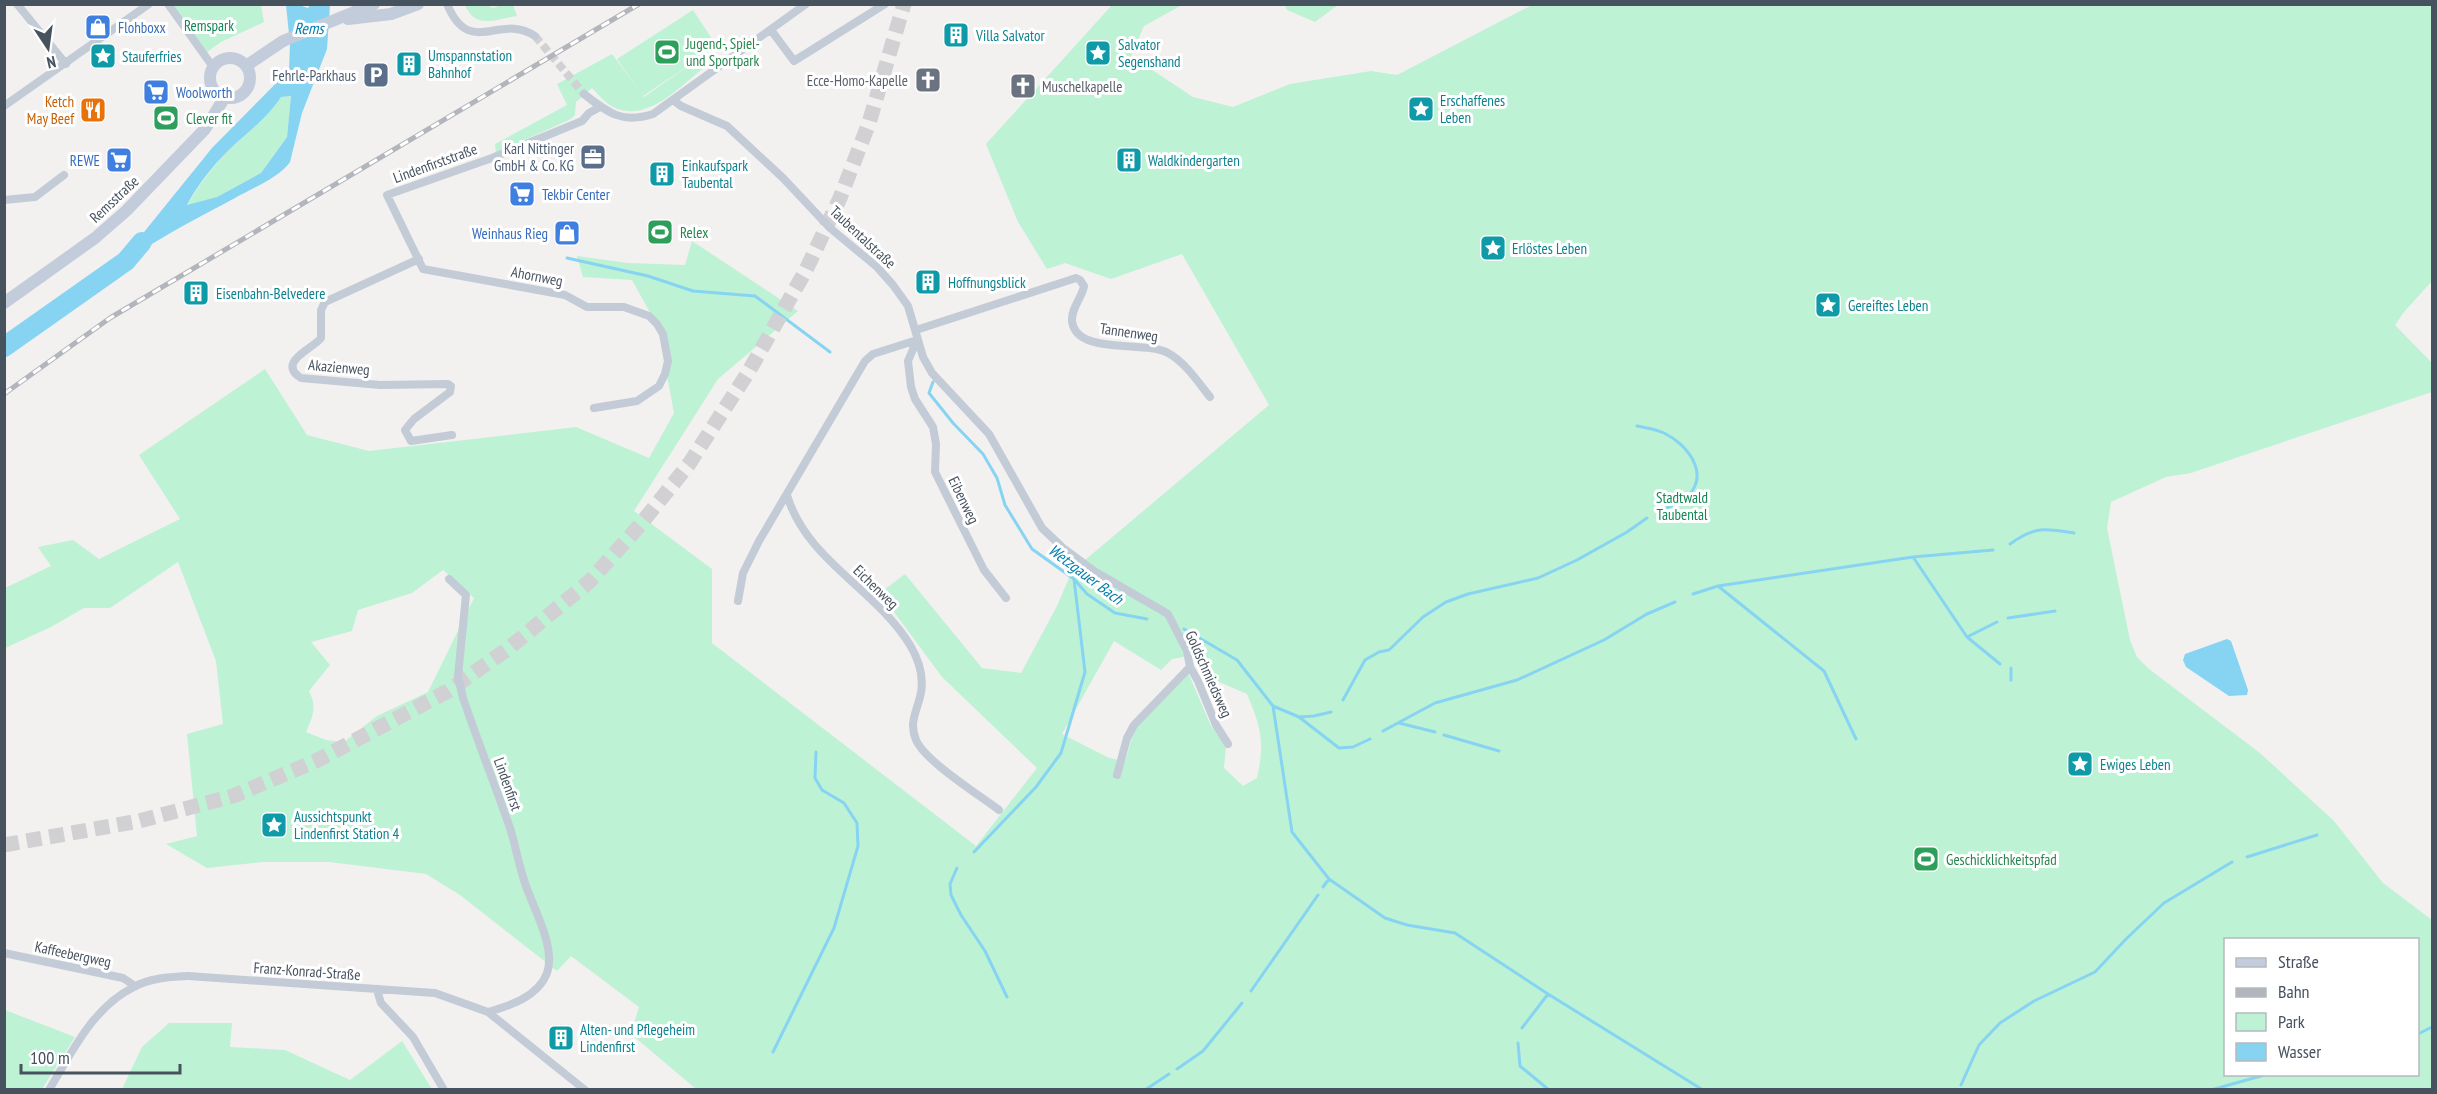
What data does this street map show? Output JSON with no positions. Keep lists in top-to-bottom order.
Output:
{
  "streets": {
    "main road": ["Remsstraße"],
    "street": [
      "Lindenfirststraße",
      "Taubentalstraße",
      "Ahornweg",
      "Tannenweg",
      "Akazienweg",
      "Eibenweg",
      "Eichenweg",
      "Goldschmiedsweg",
      "Lindenfirst",
      "Kaffeebergweg",
      "Franz-Konrad-Straße"
    ]
  },
  "crossings": [
    ["Lindenfirststraße", "Ahornweg"],
    ["Lindenfirststraße", "Akazienweg"],
    ["Taubentalstraße", "Tannenweg"],
    ["Taubentalstraße", "Eibenweg"],
    ["Taubentalstraße", "Goldschmiedsweg"],
    ["Ahornweg", "Akazienweg"],
    ["Lindenfirst", "Franz-Konrad-Straße"],
    ["Kaffeebergweg", "Franz-Konrad-Straße"]
  ],
  "water": ["Rems", "Wetzgauer Bach"],
  "parks": ["Remspark", "Stadtwald Taubental"],
  "places": {
    "shop": ["Flohboxx", "Weinhaus Rieg"],
    "building": [
      "Villa Salvator",
      "Umspannstation Bahnhof",
      "Waldkindergarten",
      "Einkaufspark Taubental",
      "Hoffnungsblick",
      "Eisenbahn-Belvedere",
      "Alten- und Pflegeheim Lindenfirst"
    ],
    "sports": [
      "Jugend-, Spiel- und Sportpark",
      "Clever fit",
      "Relex",
      "Geschicklichkeitspfad"
    ],
    "place": [
      "Salvator Segenshand",
      "Stauferfries",
      "Erschaffenes Leben",
      "Erlöstes Leben",
      "Gereiftes Leben",
      "Ewiges Leben",
      "Aussichtspunkt Lindenfirst Station 4"
    ],
    "parking": ["Fehrle-Parkhaus"],
    "church": ["Ecce-Homo-Kapelle", "Muschelkapelle"],
    "supermarket": ["Woolworth", "REWE", "Tekbir Center"],
    "restaurant": ["Ketch May Beef"],
    "office": ["Karl Nittinger GmbH & Co. KG"]
  },
  "legend": [
    "Straße",
    "Bahn",
    "Park",
    "Wasser"
  ],
  "scale_bar": "100 m",
  "north": "bottom"
}
